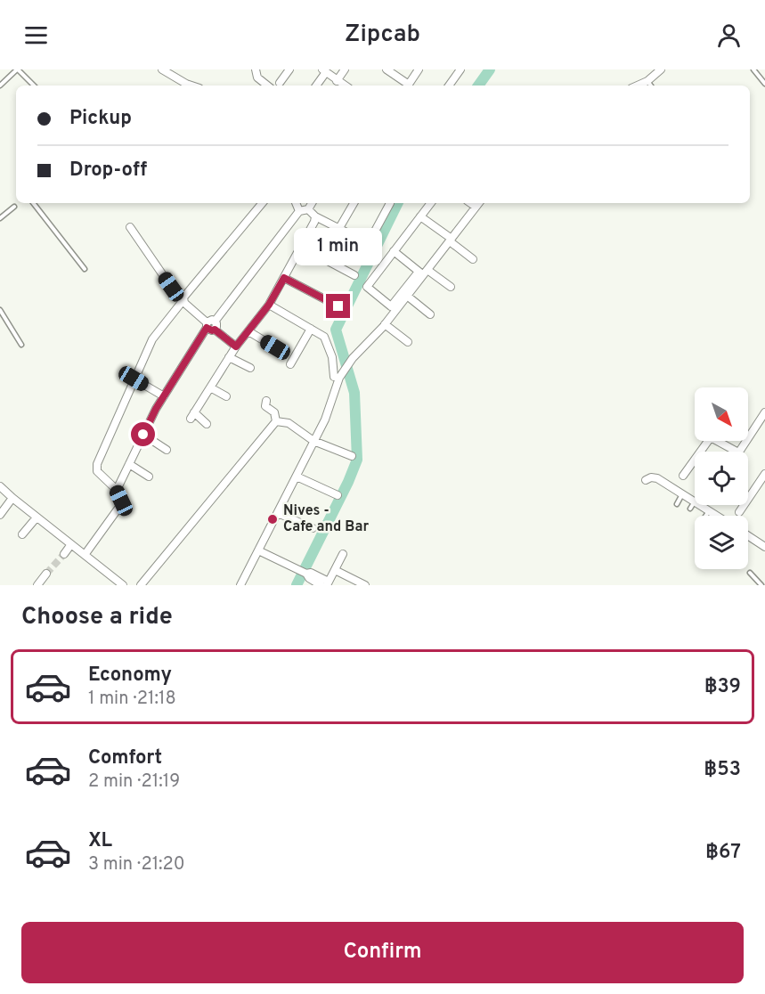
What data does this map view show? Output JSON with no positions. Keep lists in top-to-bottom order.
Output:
{
  "places": ["Nives - Cafe and Bar"],
  "north": "bottom right",
  "page": {
    "header": "Zipcab",
    "banner": ["Pickup", "Drop-off"],
    "bubble": "1 min",
    "heading": "Choose a ride",
    "list": [
      {
        "name": "Economy",
        "note": "1 min · 21:18",
        "value": "฿39"
      },
      {
        "name": "Comfort",
        "note": "2 min · 21:19",
        "value": "฿53"
      },
      {
        "name": "XL",
        "note": "3 min · 21:20",
        "value": "฿67"
      }
    ],
    "buttons": "Confirm"
  }
}
